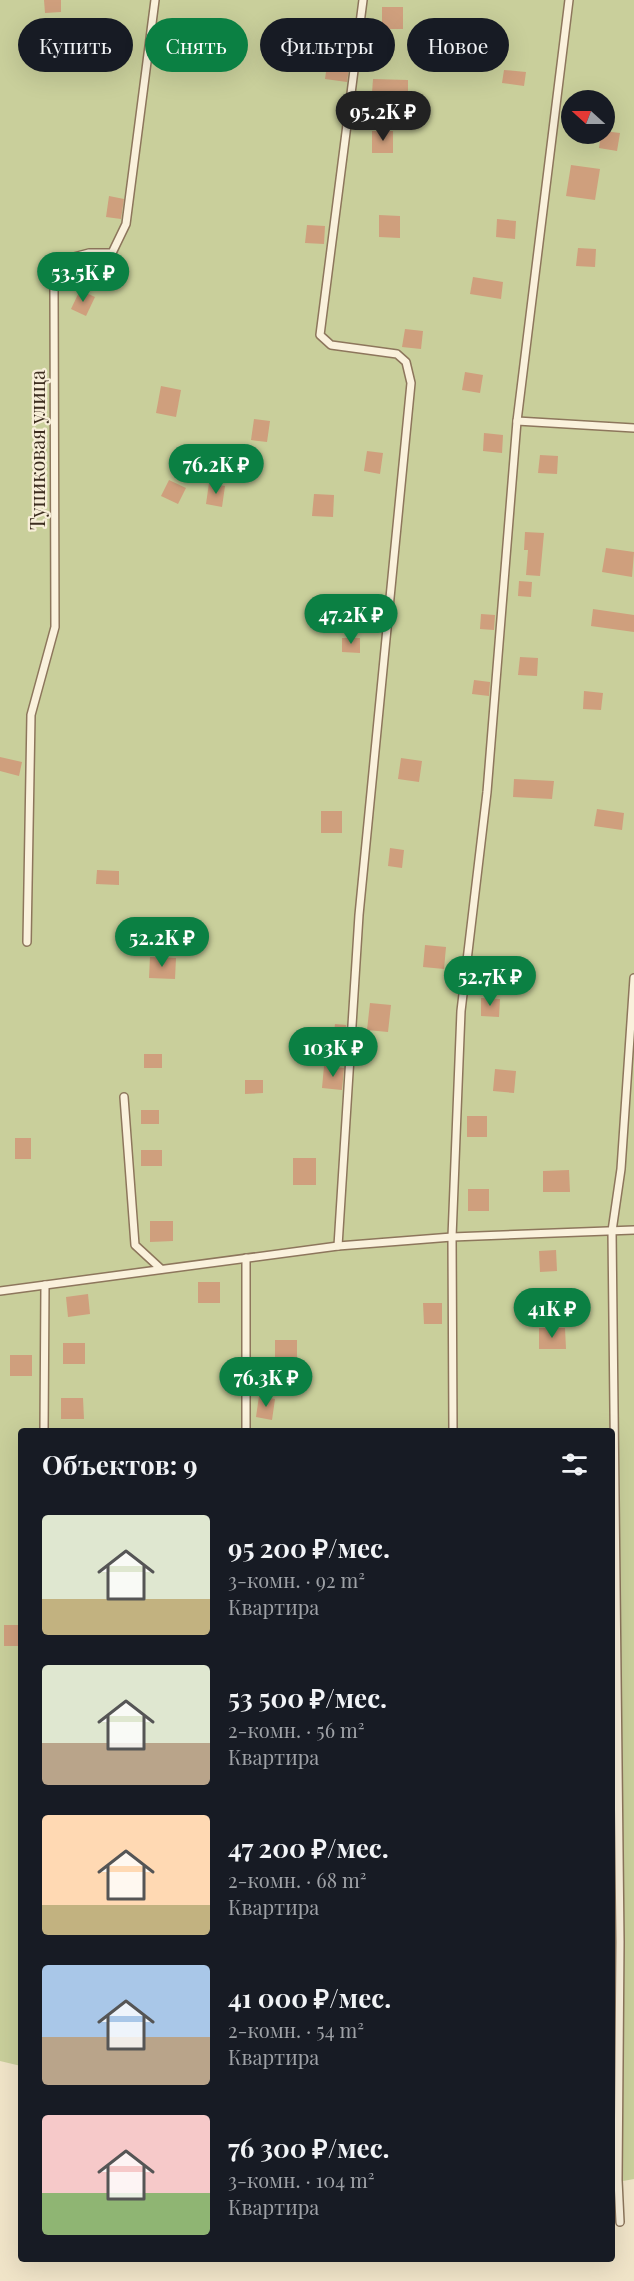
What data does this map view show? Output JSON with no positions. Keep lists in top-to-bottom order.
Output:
{
  "streets": {
    "lane": ["Тупиковая улица"]
  },
  "north": "left",
  "page": {
    "chip": [
      "Купить",
      "Снять",
      "Фильтры",
      "Новое"
    ],
    "price": [
      "95.2K ₽",
      "53.5K ₽",
      "76.2K ₽",
      "47.2K ₽",
      "52.2K ₽",
      "52.7K ₽",
      "103K ₽",
      "41K ₽",
      "76.3K ₽"
    ],
    "heading": "Объектов: 9",
    "list": [
      {
        "name": "95 200 ₽/мес.",
        "note": "3-комн. · 92 m² · Квартира"
      },
      {
        "name": "53 500 ₽/мес.",
        "note": "2-комн. · 56 m² · Квартира"
      },
      {
        "name": "47 200 ₽/мес.",
        "note": "2-комн. · 68 m² · Квартира"
      },
      {
        "name": "41 000 ₽/мес.",
        "note": "2-комн. · 54 m² · Квартира"
      },
      {
        "name": "76 300 ₽/мес.",
        "note": "3-комн. · 104 m² · Квартира"
      }
    ]
  }
}
